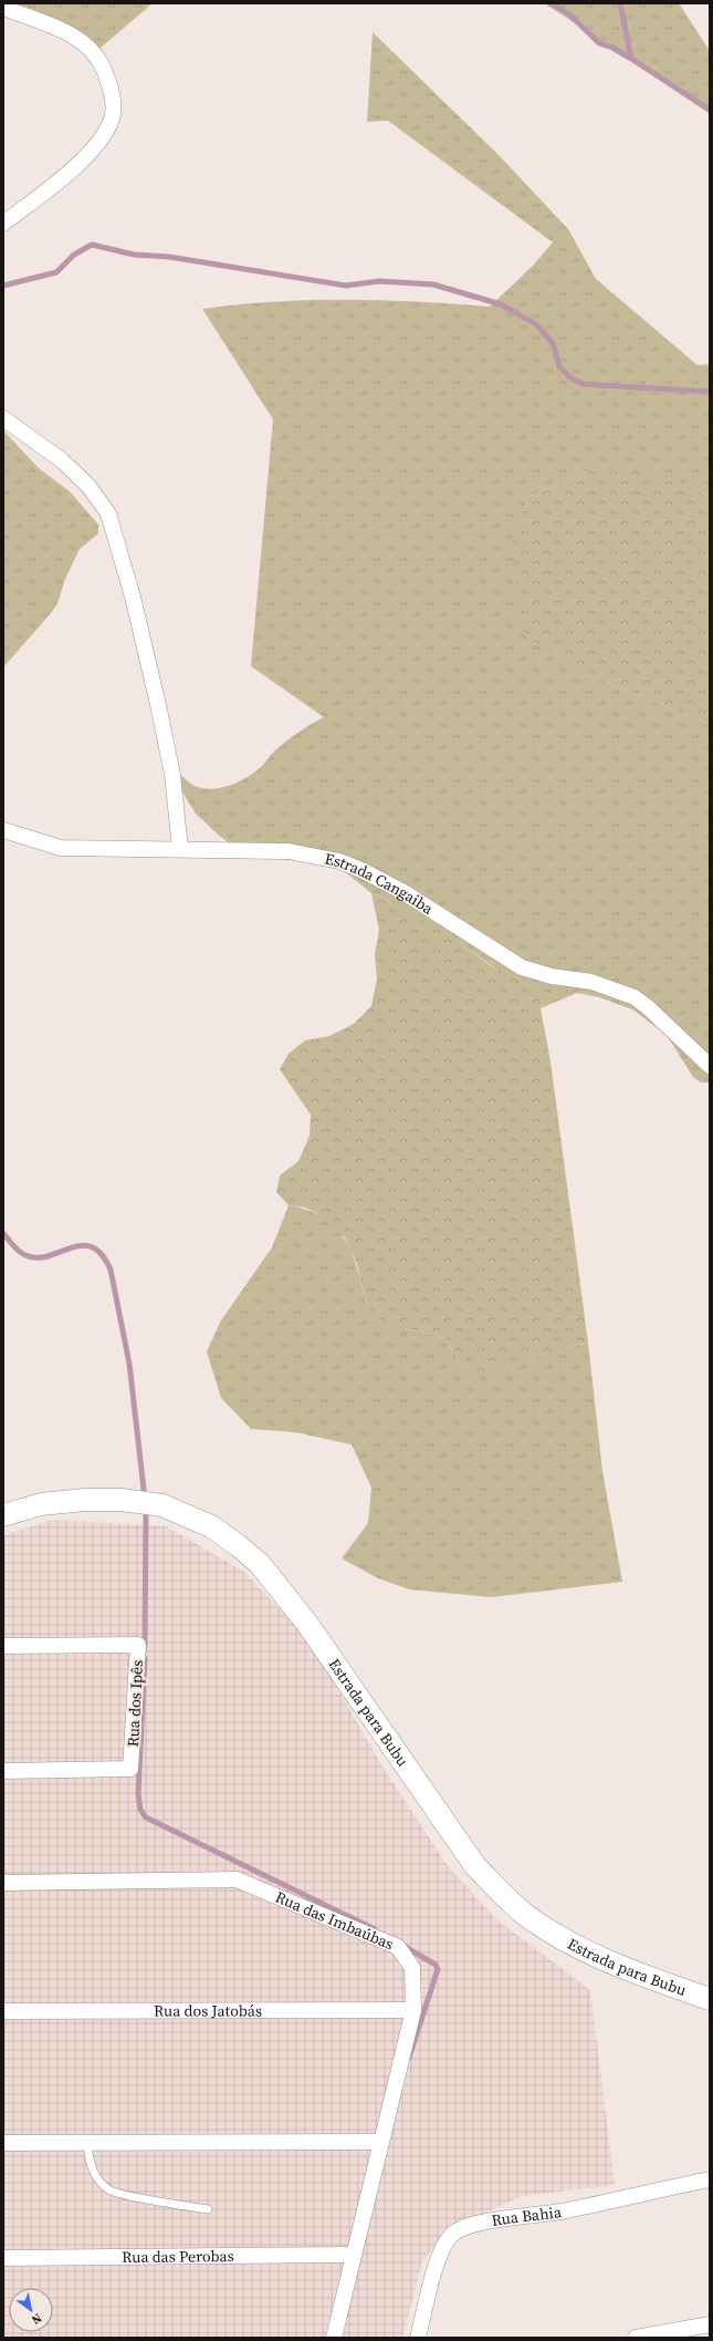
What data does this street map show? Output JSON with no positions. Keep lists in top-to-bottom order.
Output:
{
  "streets": {
    "street": [
      "Estrada Cangaiba",
      "Rua dos Ipês",
      "Estrada para Bubu",
      "Rua das Imbaúbas",
      "Rua dos Jatobás",
      "Rua Bahia",
      "Rua das Perobas"
    ]
  },
  "crossings": [
    ["Rua das Imbaúbas", "Rua dos Jatobás"],
    ["Rua das Imbaúbas", "Rua das Perobas"]
  ],
  "north": "bottom right"
}
